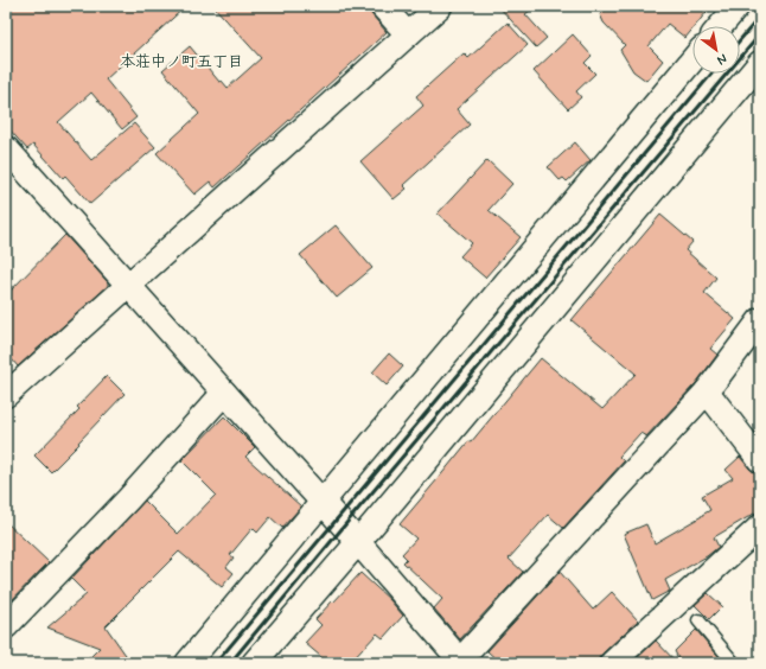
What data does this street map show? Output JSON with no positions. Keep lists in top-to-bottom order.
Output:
{
  "districts": ["本荘中ノ町五丁目"],
  "north": "bottom right"
}
